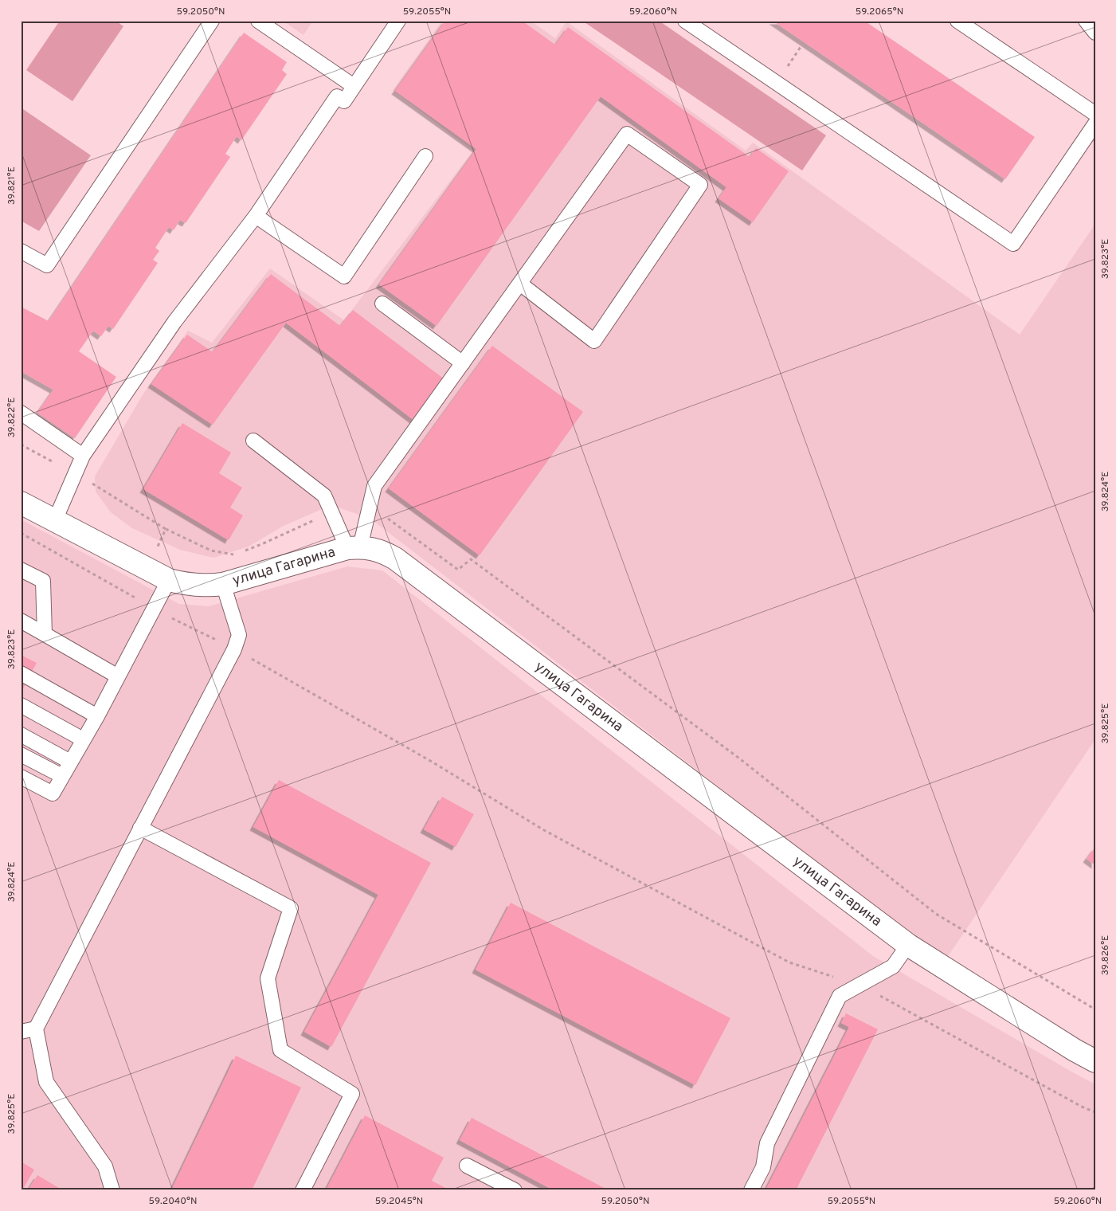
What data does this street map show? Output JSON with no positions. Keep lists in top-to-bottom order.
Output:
{
  "streets": {
    "street": ["улица Гагарина"]
  },
  "coordinates": [
    "59.2050°N",
    "59.2055°N",
    "59.2060°N",
    "59.2065°N",
    "39.821°E",
    "39.823°E",
    "39.822°E",
    "39.824°E",
    "39.825°E",
    "39.826°E",
    "59.2040°N",
    "59.2045°N"
  ]
}
